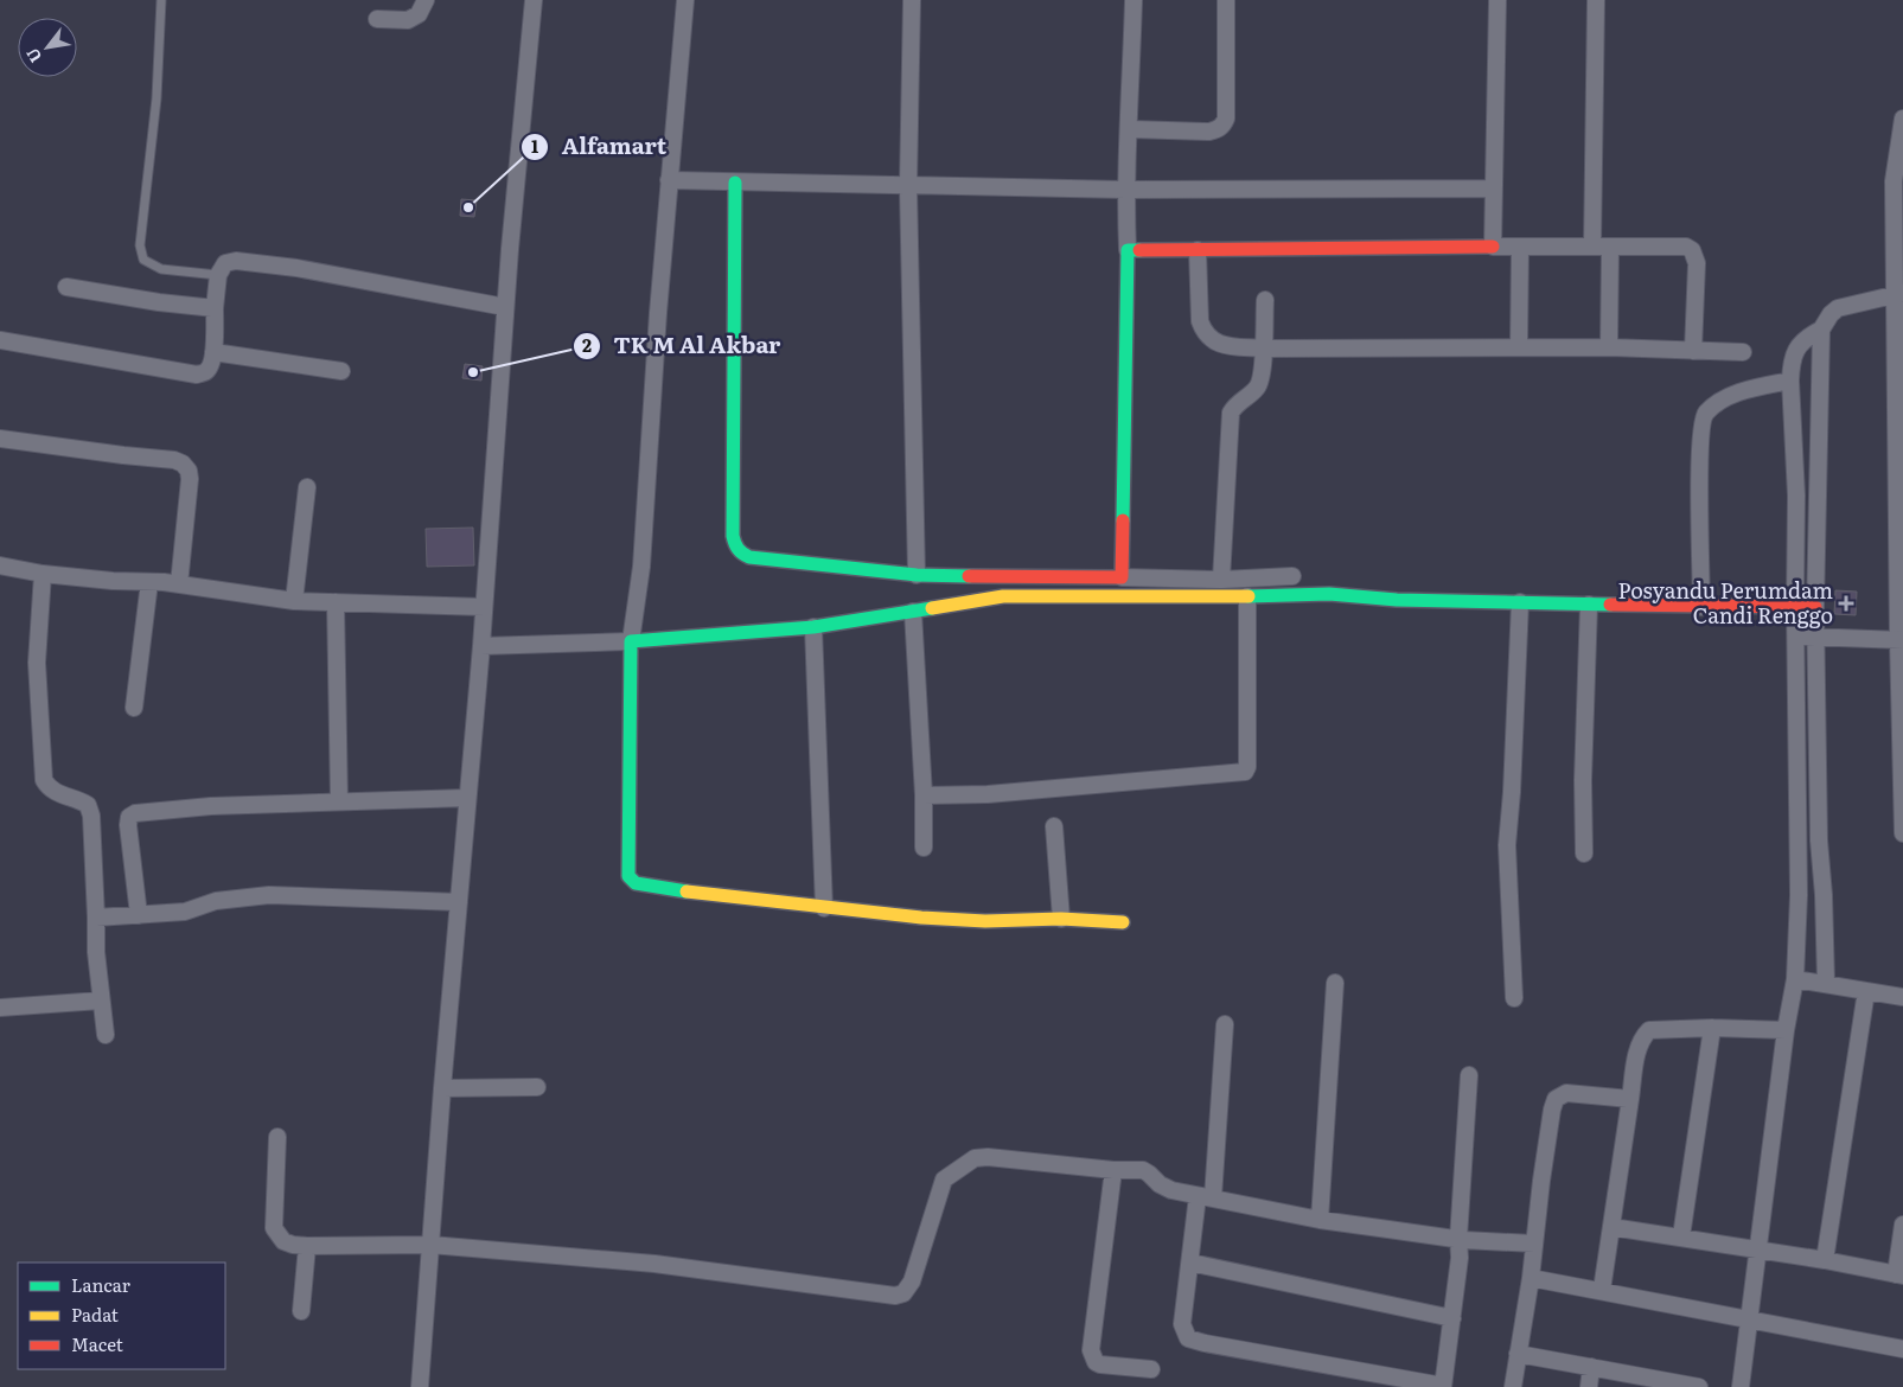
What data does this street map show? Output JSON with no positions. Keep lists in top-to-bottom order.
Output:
{
  "places": {
    "other": ["Alfamart", "TK M Al Akbar"],
    "health": ["Posyandu Perumdam Candi Renggo"]
  },
  "legend": ["Lancar", "Padat", "Macet"],
  "north": "bottom left"
}
